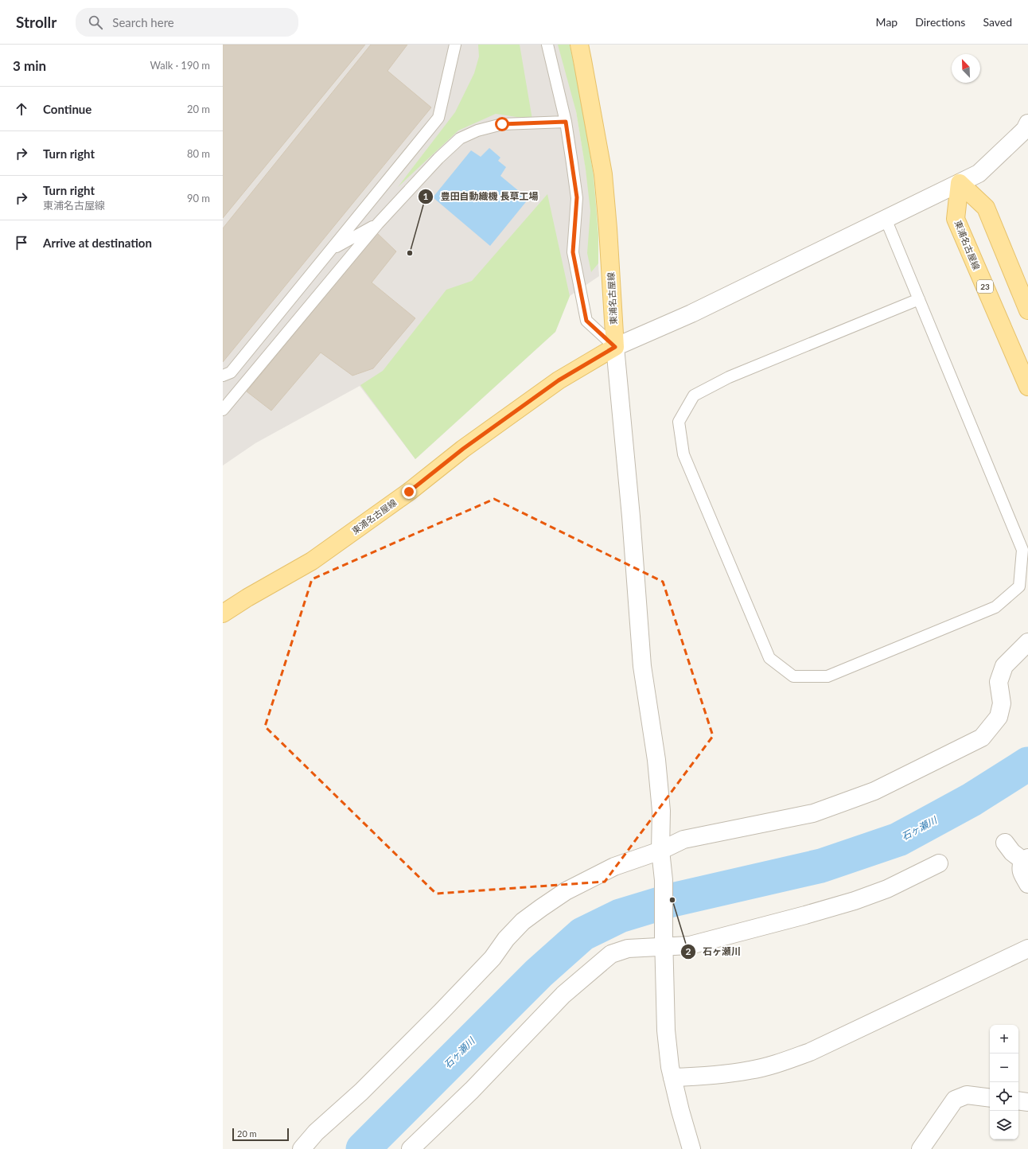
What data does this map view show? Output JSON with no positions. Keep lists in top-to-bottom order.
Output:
{
  "streets": {
    "main road": ["東浦名古屋線", "23"]
  },
  "water": ["石ヶ瀬川"],
  "places": ["豊田自動織機 長草工場", "石ヶ瀬川"],
  "scale_bar": "20 m",
  "north": "top left",
  "page": {
    "header": "Strollr",
    "search": "Search here",
    "nav": ["Map", "Directions", "Saved"],
    "heading": ["3 min", "Walk · 190 m"],
    "list": [
      ["Continue", "20 m"],
      ["Turn right", "80 m"],
      ["Turn right", "東浦名古屋線", "90 m"],
      "Arrive at destination"
    ],
    "map_buttons": ["+", "−"],
    "scale": "20 m"
  }
}
